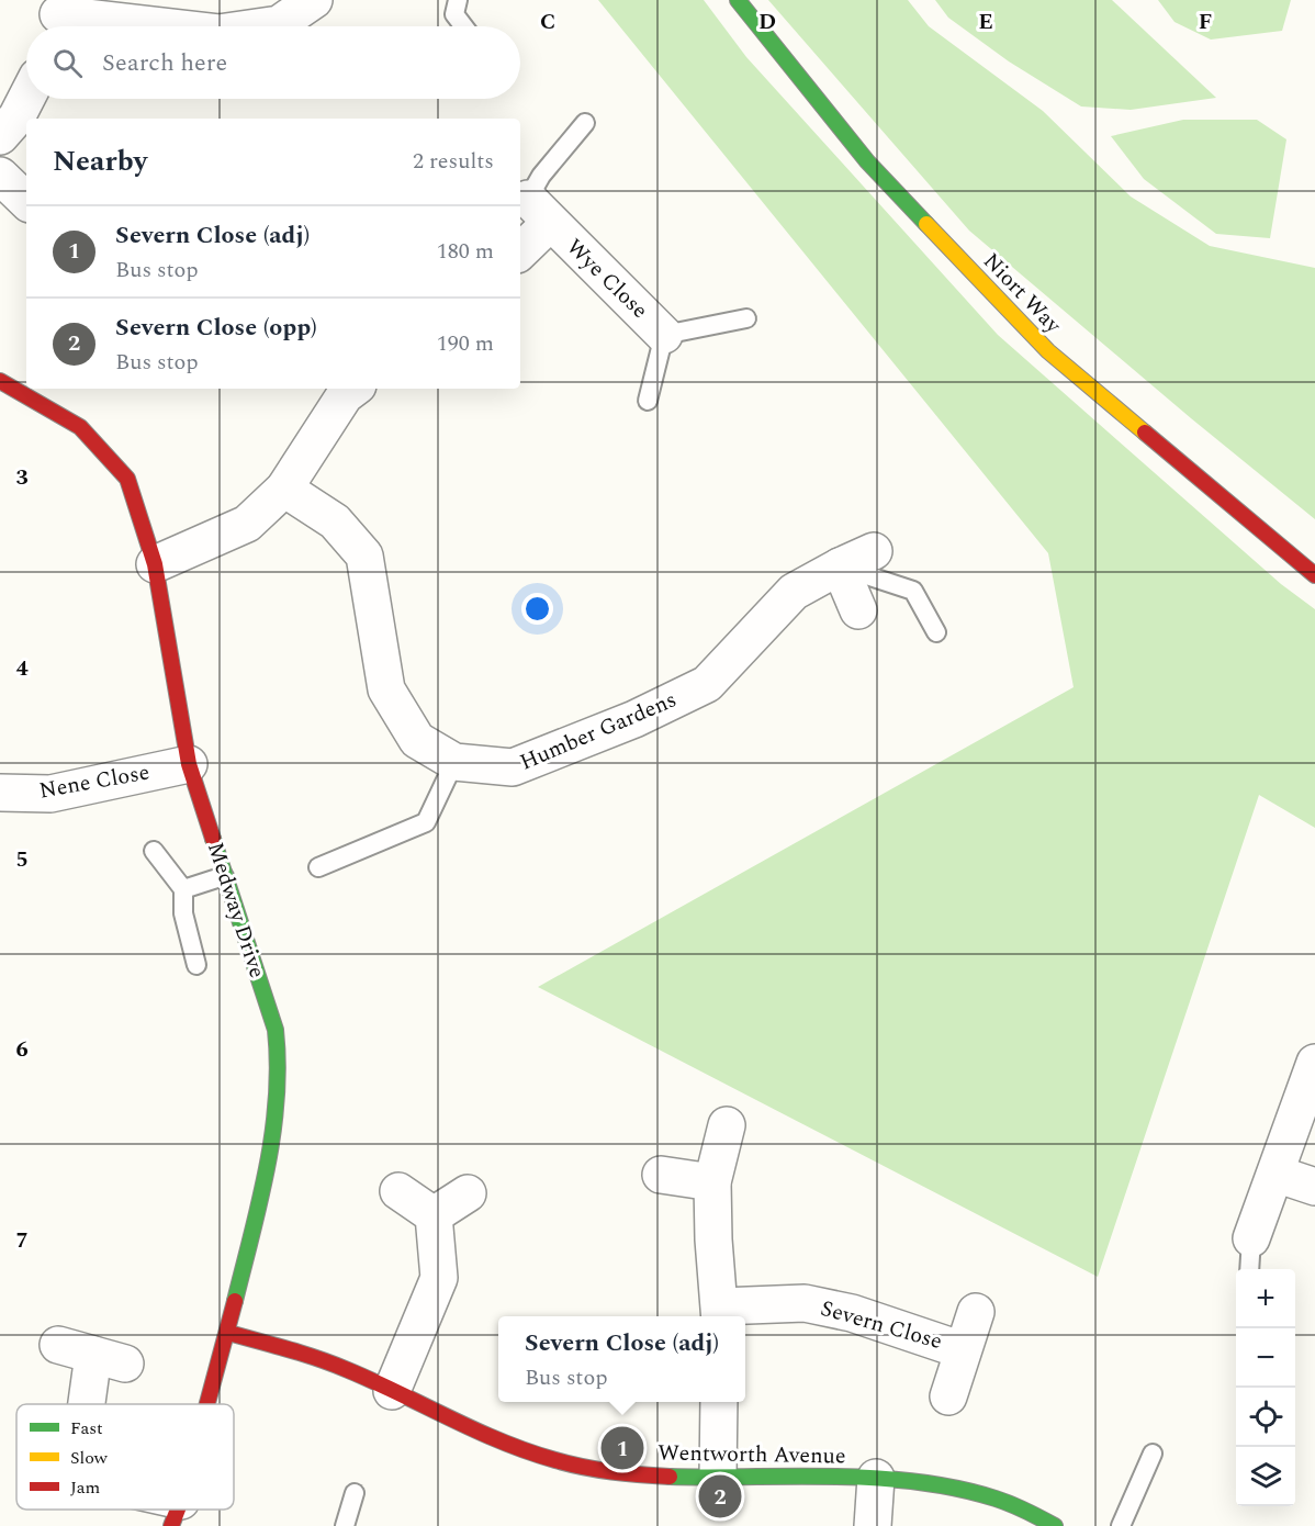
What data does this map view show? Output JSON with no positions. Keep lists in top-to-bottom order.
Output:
{
  "streets": {
    "main road": ["Niort Way", "Medway Drive", "Wentworth Avenue"],
    "street": [
      "Wye Close",
      "Humber Gardens",
      "Nene Close",
      "Severn Close"
    ]
  },
  "crossings": [
    ["Nene Close", "Medway Drive"],
    ["Medway Drive", "Wentworth Avenue"]
  ],
  "legend": ["Fast", "Slow", "Jam"],
  "page": {
    "search": "Search here",
    "heading": ["Nearby", "2 results"],
    "list": [
      {
        "mark": "1",
        "name": "Severn Close (adj)",
        "note": "Bus stop",
        "value": "180 m"
      },
      {
        "mark": "2",
        "name": "Severn Close (opp)",
        "note": "Bus stop",
        "value": "190 m"
      }
    ],
    "map_buttons": ["+", "−"],
    "popup": ["Severn Close (adj)", "Bus stop"],
    "pins": ["1", "2"]
  },
  "grid": {
    "columns": [
      "C",
      "D",
      "E",
      "F"
    ],
    "rows": [
      "3",
      "4",
      "5",
      "6",
      "7"
    ]
  }
}
